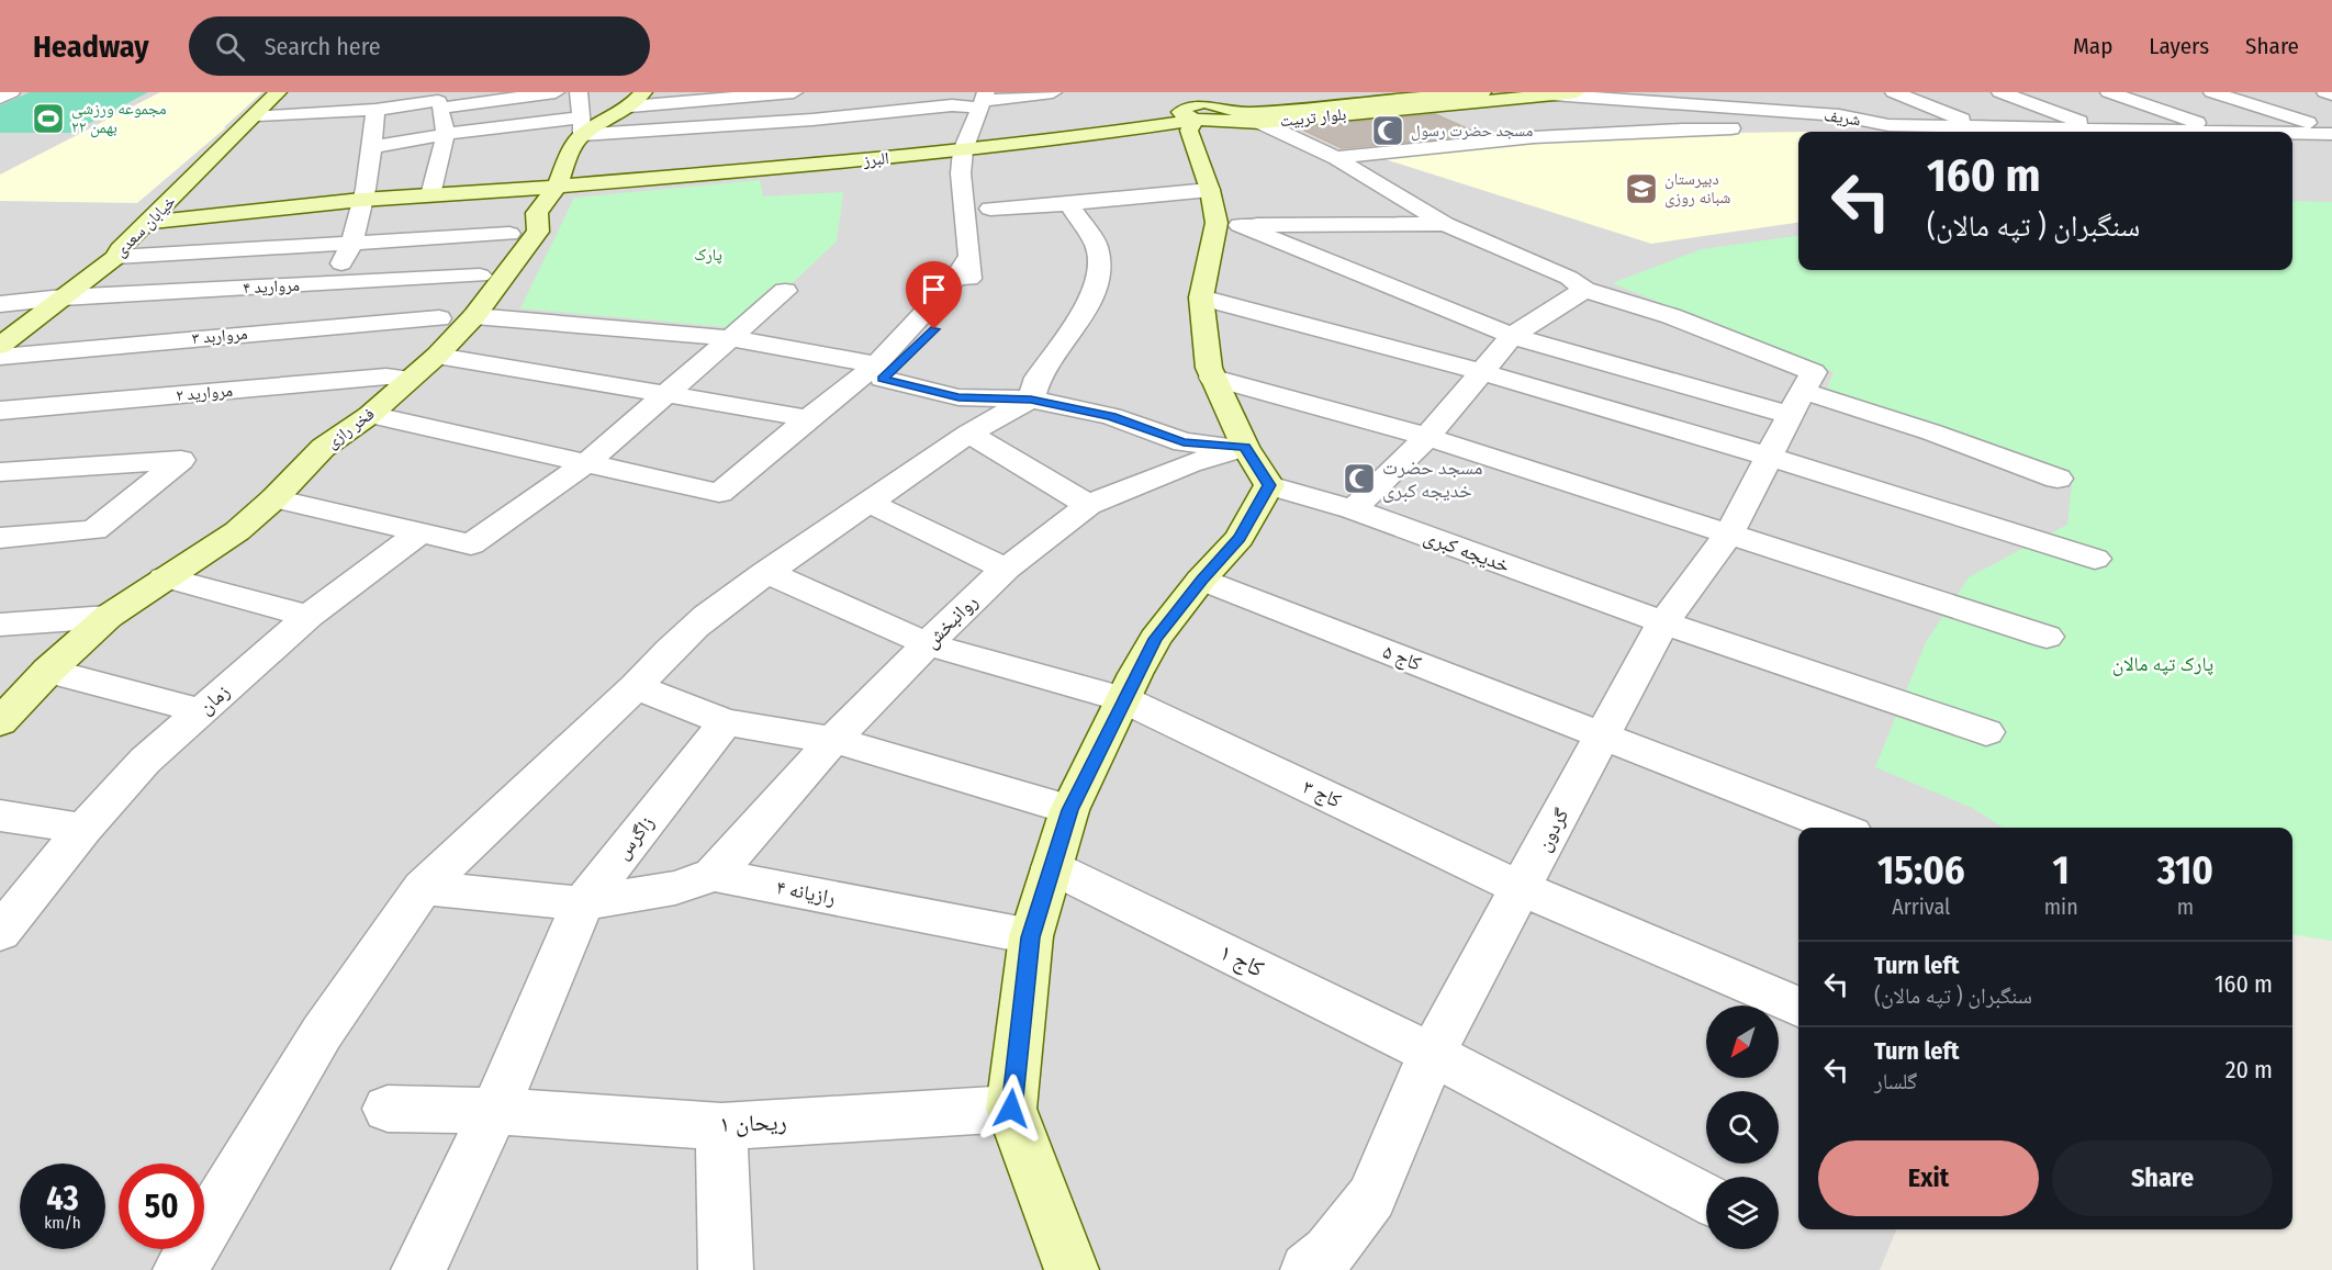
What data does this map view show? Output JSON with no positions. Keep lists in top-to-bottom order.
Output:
{
  "streets": {
    "street": [
      "بلوار تربیت",
      "شریف",
      "البرز",
      "خیابان سعدی",
      "مروارید ۴",
      "مرواربد ۳",
      "مروارید ۲",
      "فخر رازی",
      "خدیجه کبری",
      "روانبخش",
      "کاج ۵",
      "زمان",
      "کاج ۳",
      "گردون",
      "زاگرس",
      "رازیانه ۴",
      "کاج ۱",
      "ریحان ۱"
    ]
  },
  "crossings": [
    ["بلوار تربیت", "شریف"],
    ["بلوار تربیت", "البرز"],
    ["البرز", "خیابان سعدی"],
    ["البرز", "فخر رازی"],
    ["خیابان سعدی", "مروارید ۴"],
    ["مروارید ۲", "فخر رازی"],
    ["خدیجه کبری", "گردون"],
    ["روانبخش", "کاج ۳"],
    ["روانبخش", "رازیانه ۴"],
    ["کاج ۵", "گردون"],
    ["کاج ۳", "گردون"],
    ["گردون", "کاج ۱"],
    ["زاگرس", "ریحان ۱"]
  ],
  "parks": ["پارک", "پارک تپه مالان"],
  "places": {
    "sports": ["مجموعه ورزشی ۲۲ بهمن"],
    "mosque": ["مسجد حضرت رسول", "مسجد حضرت خدیجه کبری"],
    "school or university": ["دبیرستان شبانه روزی"]
  },
  "north": "bottom left",
  "page": {
    "header": "Headway",
    "search": "Search here",
    "nav": ["Map", "Layers", "Share"],
    "turn": ["160 m", "سنگبران ( تپه مالان)"],
    "eta": [
      "15:06",
      "Arrival",
      "1",
      "min",
      "310",
      "m"
    ],
    "list": [
      {
        "name": "Turn left",
        "note": "سنگبران ( تپه مالان)",
        "value": "160 m"
      },
      {
        "name": "Turn left",
        "note": "گلسار",
        "value": "20 m"
      }
    ],
    "buttons": ["Exit", "Share"],
    "speed": "43 km/h",
    "limit": "50"
  }
}
